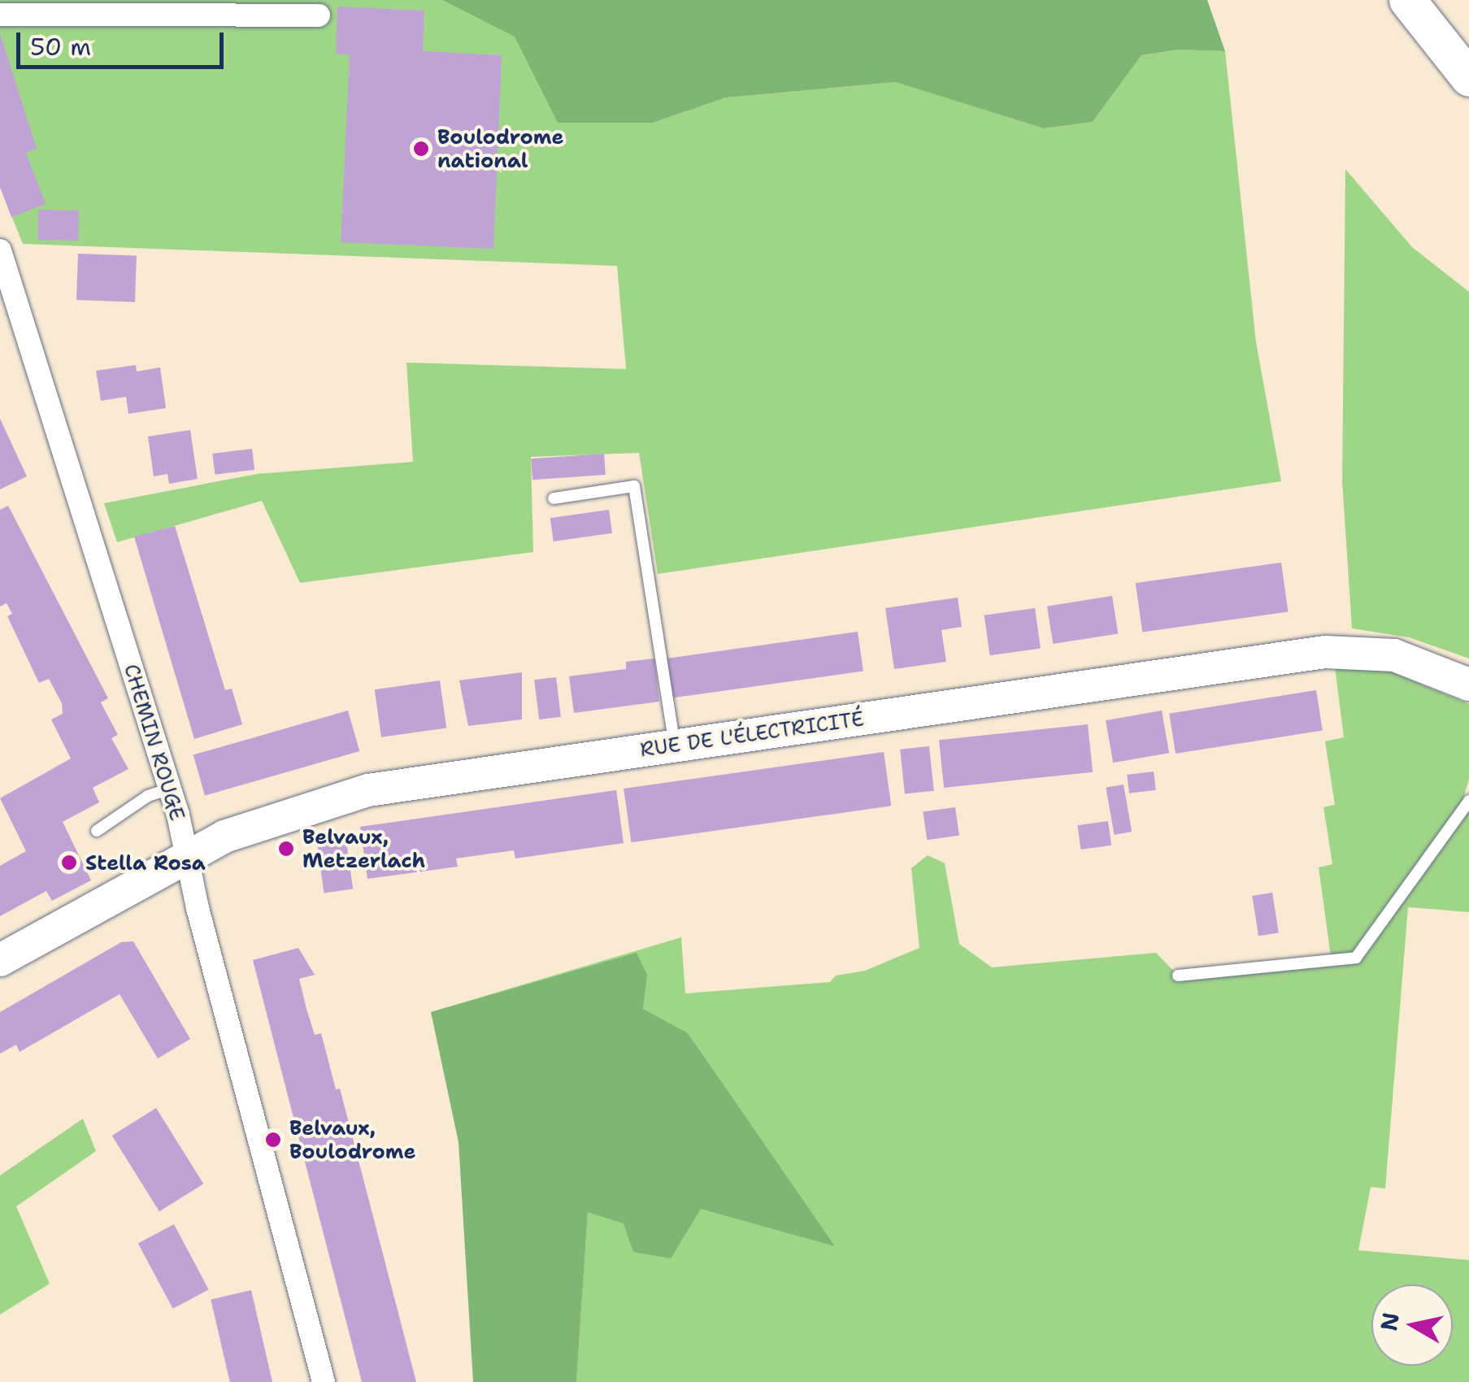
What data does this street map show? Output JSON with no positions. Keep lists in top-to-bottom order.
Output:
{
  "streets": {
    "main road": ["RUE DE L'ÉLECTRICITÉ"],
    "street": ["CHEMIN ROUGE"]
  },
  "crossings": [
    ["RUE DE L'ÉLECTRICITÉ", "CHEMIN ROUGE"]
  ],
  "places": [
    "Boulodrome national",
    "Belvaux, Metzerlach",
    "Stella Rosa",
    "Belvaux, Boulodrome"
  ],
  "scale_bar": "50 m",
  "north": "left"
}
